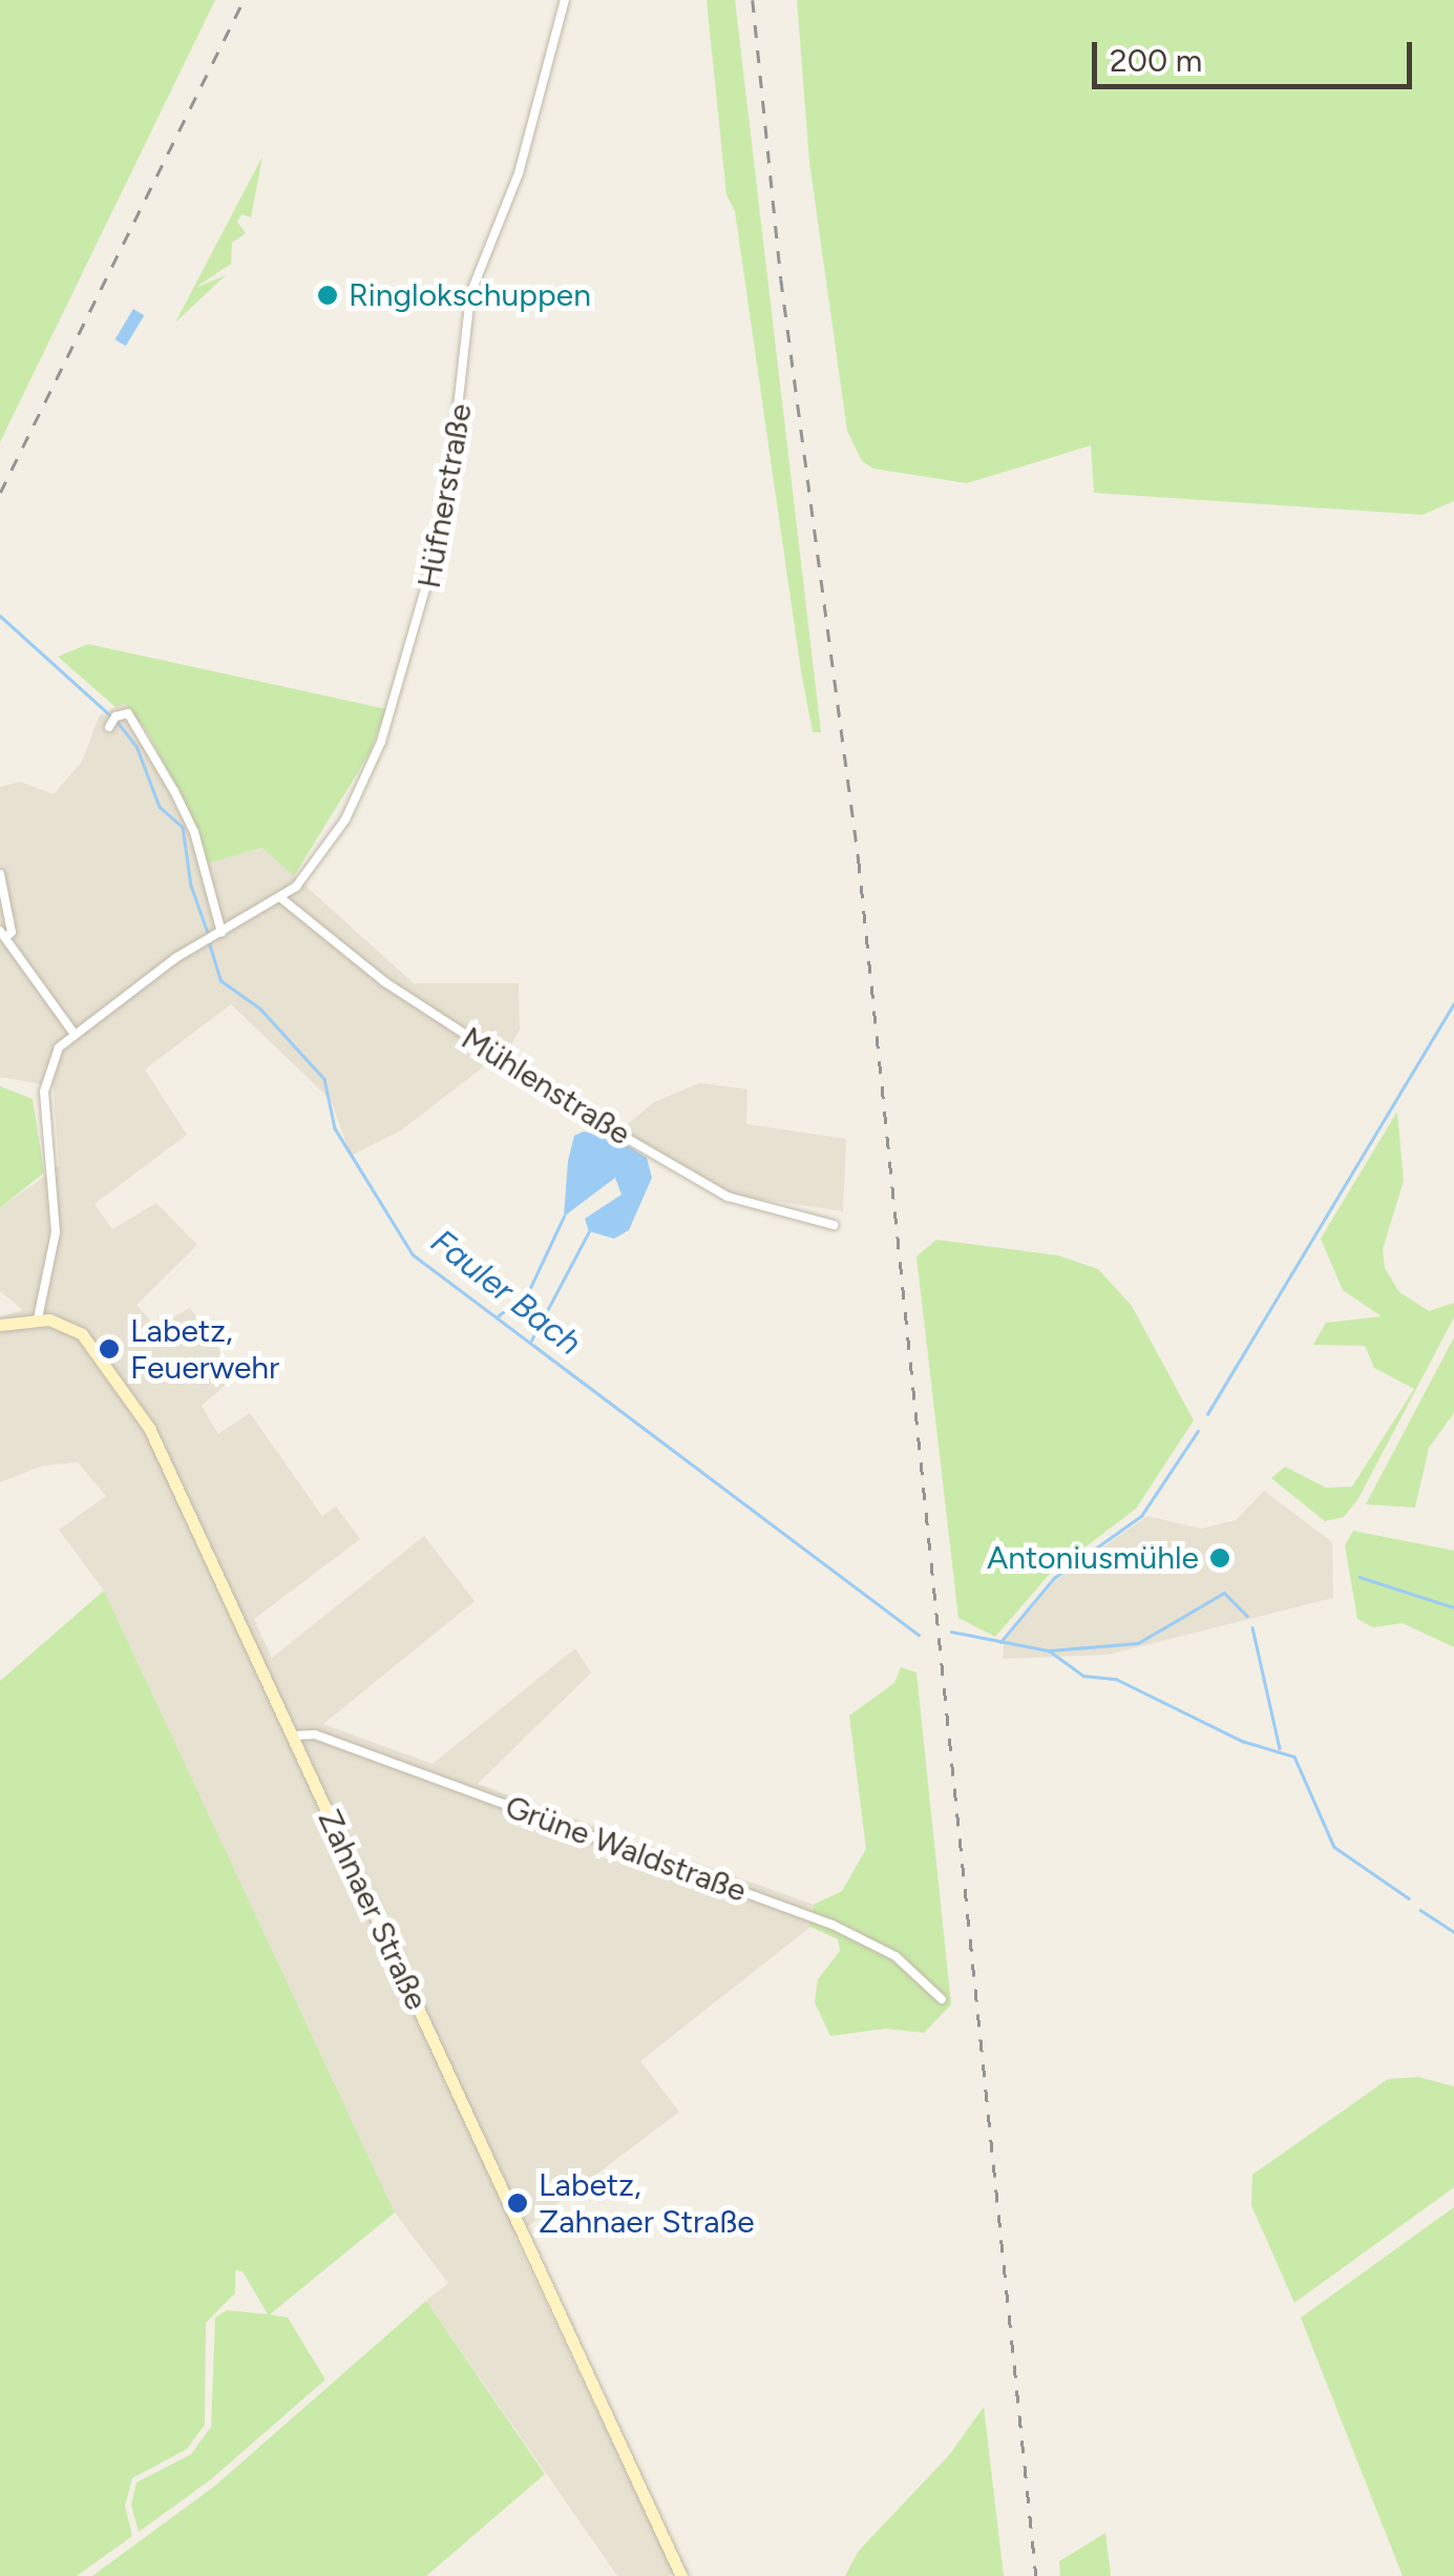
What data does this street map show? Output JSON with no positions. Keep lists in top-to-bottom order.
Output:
{
  "streets": {
    "main road": ["Zahnaer Straße"],
    "street": ["Hüfnerstraße", "Mühlenstraße", "Grüne Waldstraße"]
  },
  "crossings": [
    ["Hüfnerstraße", "Mühlenstraße"],
    ["Hüfnerstraße", "Zahnaer Straße"],
    ["Grüne Waldstraße", "Zahnaer Straße"]
  ],
  "water": ["Fauler Bach"],
  "places": [
    "Ringlokschuppen",
    "Labetz, Feuerwehr",
    "Antoniusmühle",
    "Labetz, Zahnaer Straße"
  ],
  "scale_bar": "200 m"
}
